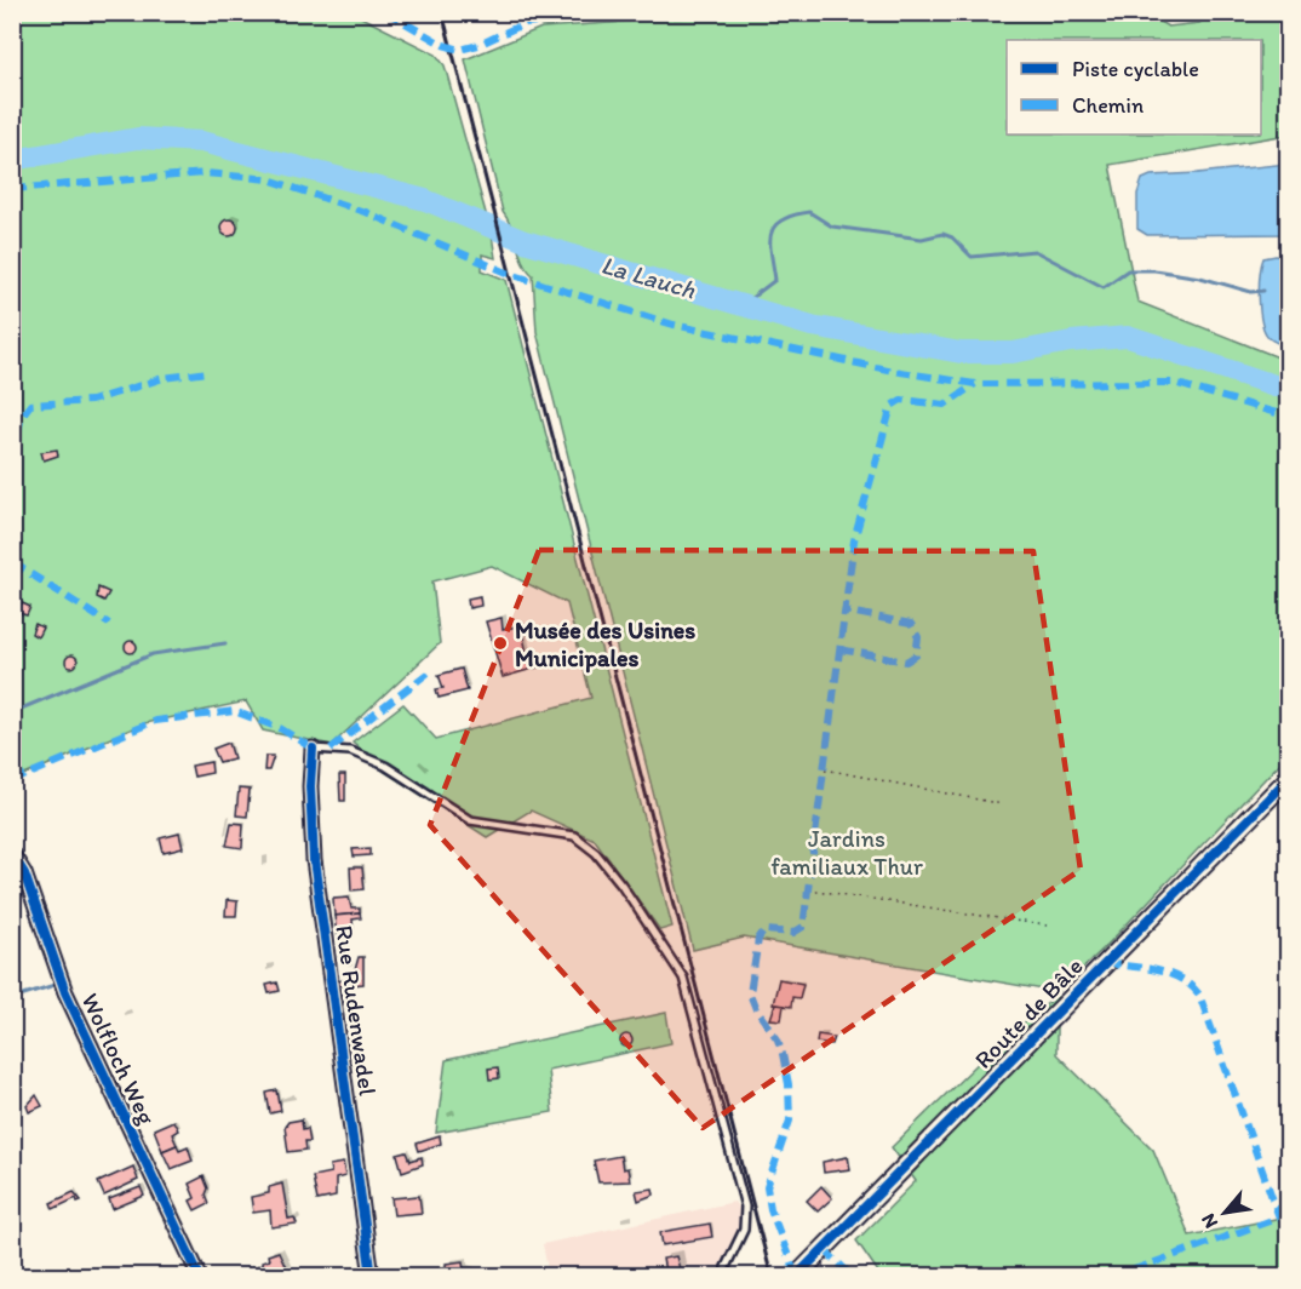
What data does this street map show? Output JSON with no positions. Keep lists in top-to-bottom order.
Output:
{
  "streets": {
    "main road": ["Route de Bâle"],
    "street": ["Rue Rudenwadel", "Wolfloch Weg"]
  },
  "water": ["La Lauch"],
  "parks": ["Jardins familiaux Thur"],
  "places": ["Musée des Usines Municipales"],
  "legend": ["Piste cyclable", "Chemin"],
  "north": "bottom left"
}
